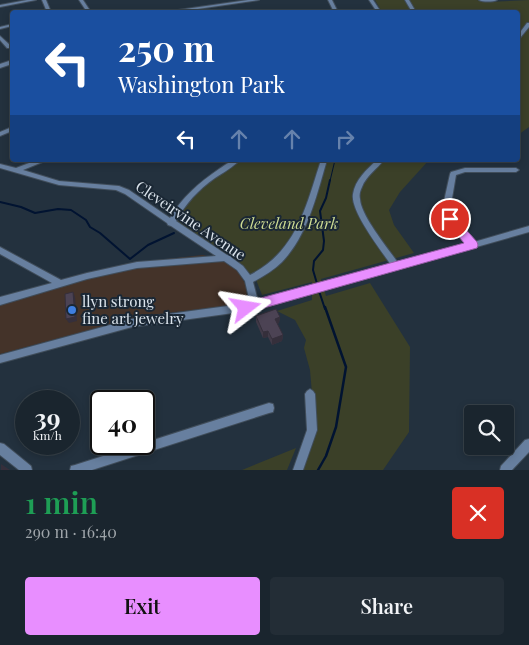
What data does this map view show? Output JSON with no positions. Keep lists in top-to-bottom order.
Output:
{
  "streets": {
    "street": ["Cleveirvine Avenue"]
  },
  "parks": ["Cleveland Park"],
  "places": ["llyn strong fine art jewelry"],
  "page": {
    "turn": ["250 m", "Washington Park"],
    "speed": "39 km/h",
    "limit": "40",
    "heading": ["1 min", "290 m · 16:40"],
    "buttons": ["Exit", "Share"]
  }
}
